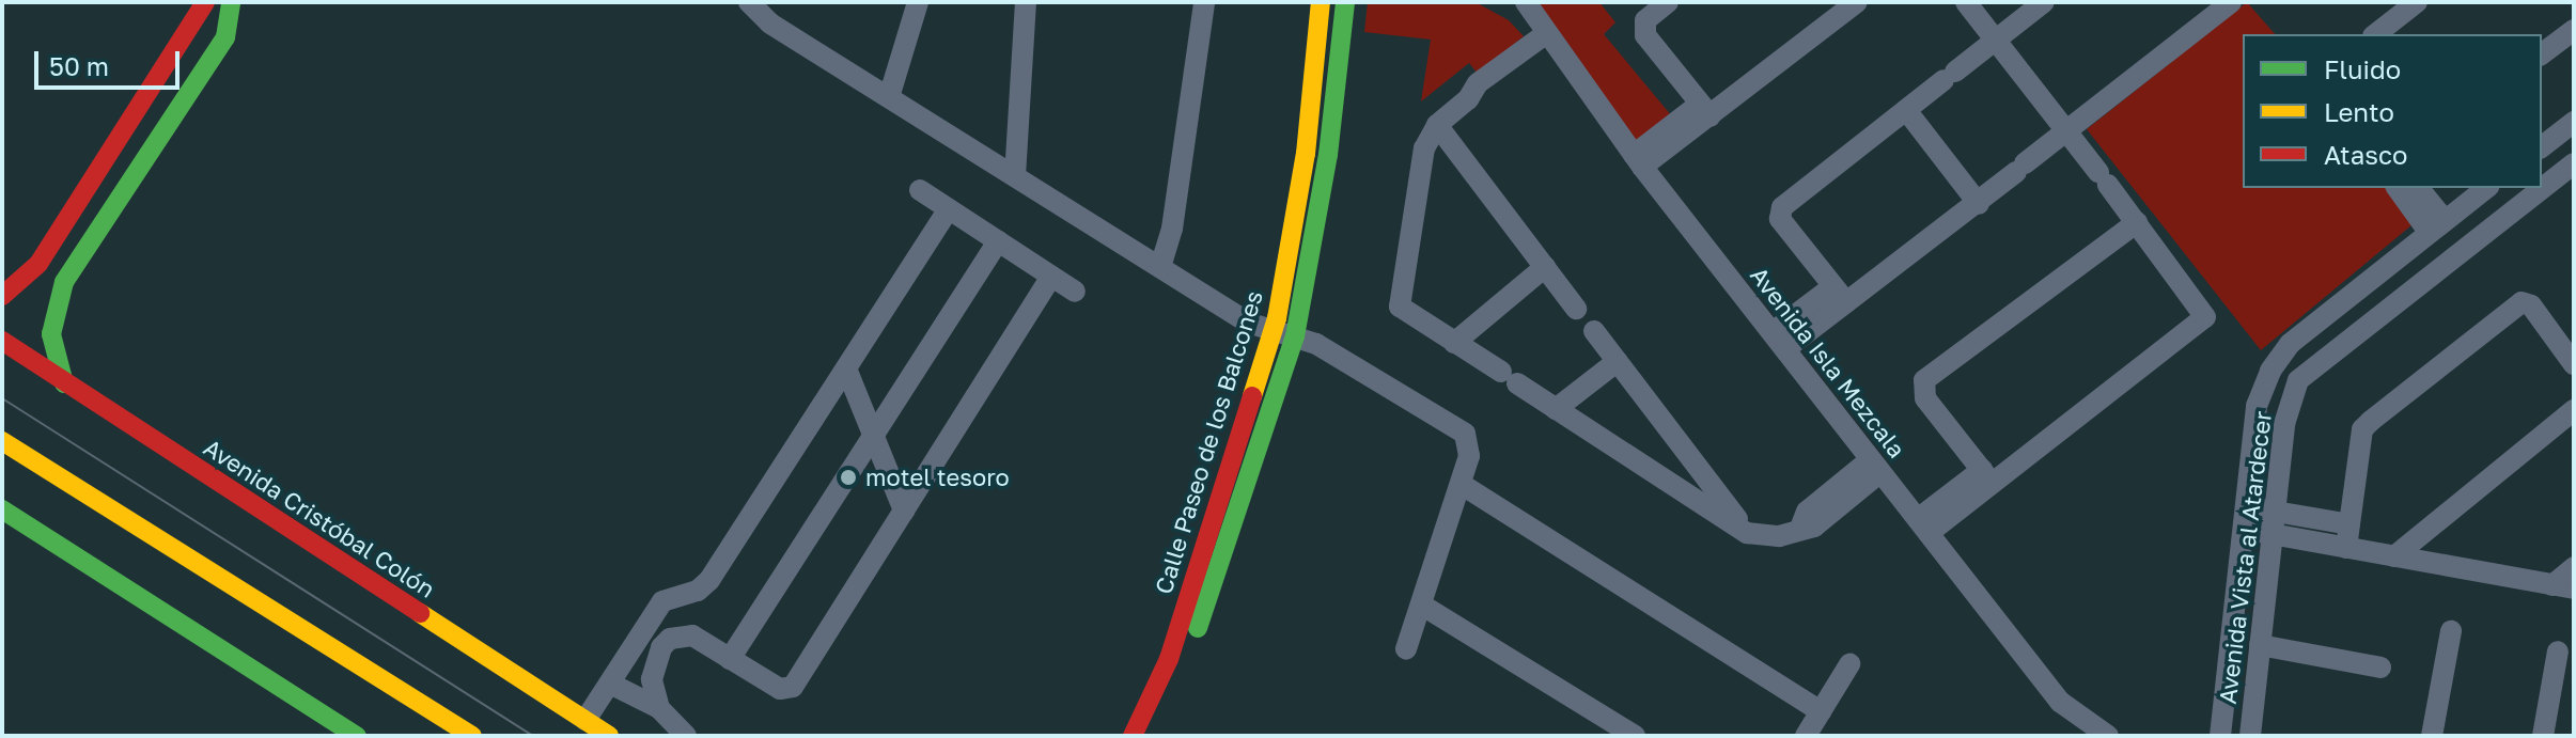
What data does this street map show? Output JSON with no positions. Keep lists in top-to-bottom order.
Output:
{
  "streets": {
    "main road": ["Calle Paseo de los Balcones", "Avenida Cristóbal Colón"],
    "street": ["Avenida Isla Mezcala", "Avenida Vista al Atardecer"]
  },
  "places": ["motel tesoro"],
  "legend": ["Fluido", "Lento", "Atasco"],
  "scale_bar": "50 m"
}
